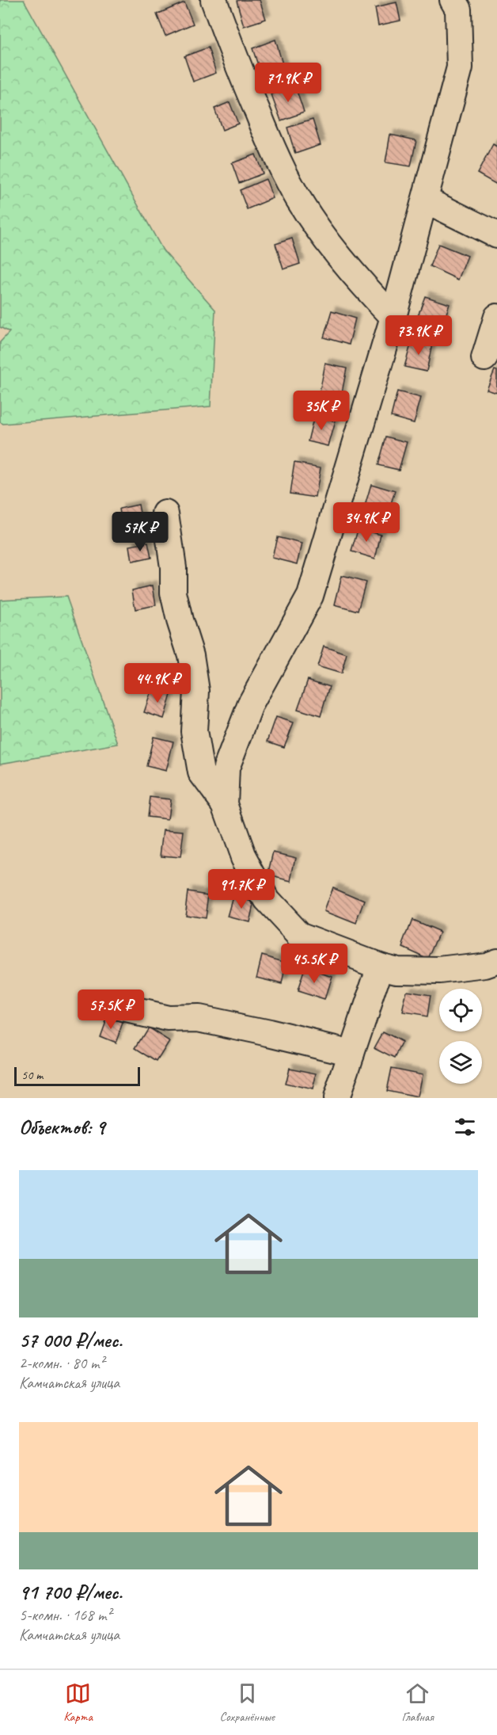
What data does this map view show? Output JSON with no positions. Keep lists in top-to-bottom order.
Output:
{
  "scale_bar": "50 m",
  "page": {
    "price": [
      "71.9K ₽",
      "73.9K ₽",
      "35K ₽",
      "34.9K ₽",
      "57K ₽",
      "44.9K ₽",
      "91.7K ₽",
      "45.5K ₽",
      "57.5K ₽"
    ],
    "scale": "50 m",
    "heading": "Объектов: 9",
    "list": [
      {
        "name": "57 000 ₽/мес.",
        "note": "2-комн. · 80 m² · Камчатская улица"
      },
      {
        "name": "91 700 ₽/мес.",
        "note": "5-комн. · 168 m² · Камчатская улица"
      }
    ],
    "tabs": ["Карта", "Сохранённые", "Главная"]
  }
}
